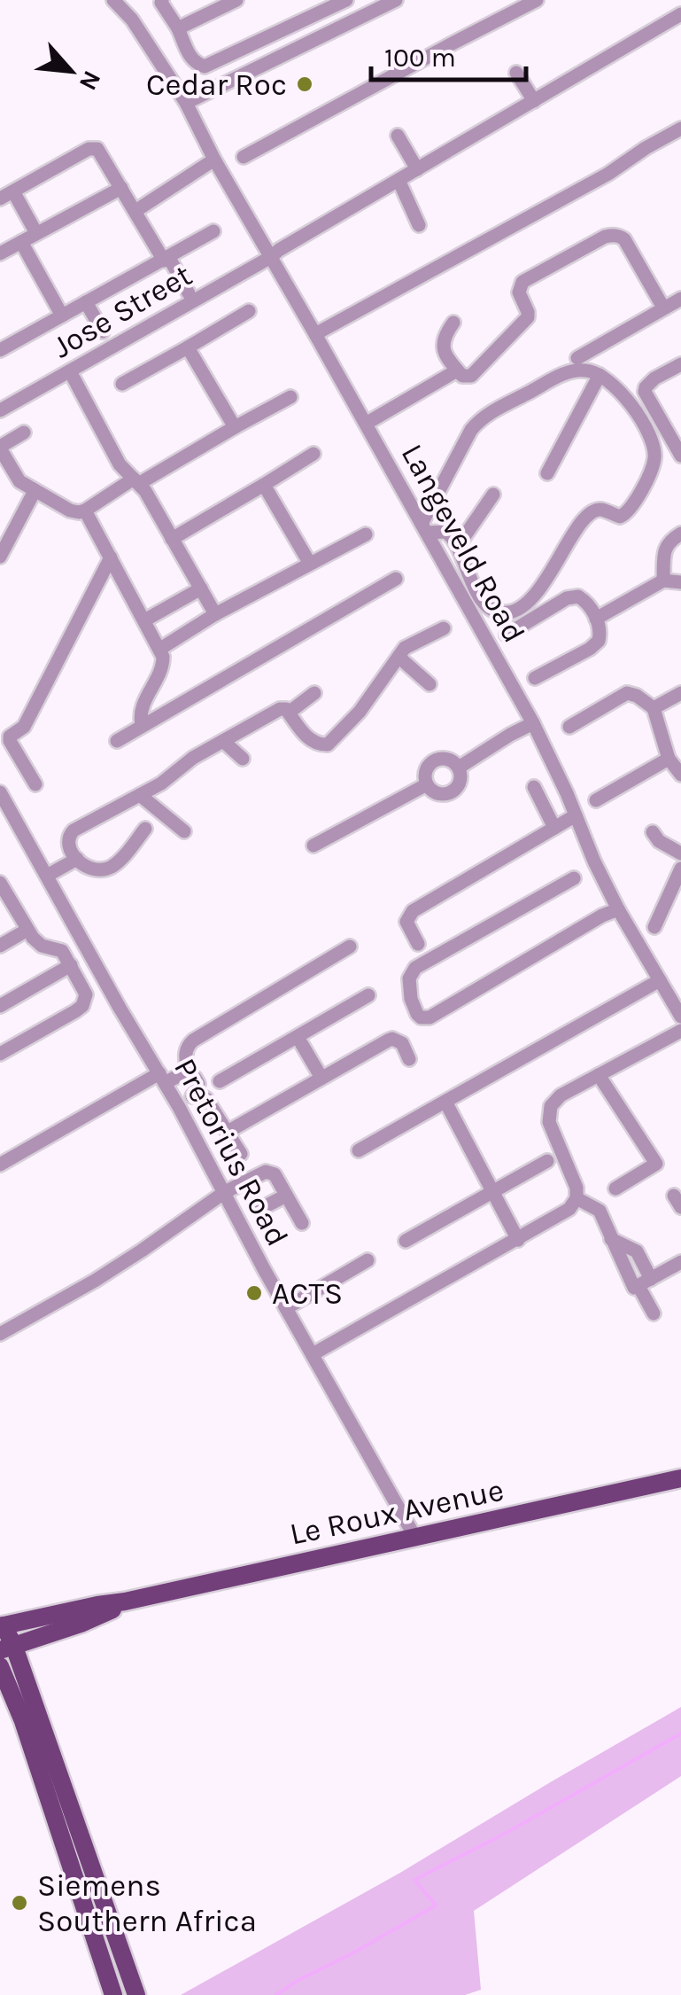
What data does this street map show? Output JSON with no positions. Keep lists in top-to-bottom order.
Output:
{
  "streets": {
    "main road": ["Le Roux Avenue"],
    "street": ["Jose Street", "Langeveld Road", "Pretorius Road"]
  },
  "crossings": [
    ["Jose Street", "Langeveld Road"],
    ["Pretorius Road", "Le Roux Avenue"]
  ],
  "places": ["Cedar Roc", "ACTS", "Siemens Southern Africa"],
  "scale_bar": "100 m",
  "north": "bottom right"
}
